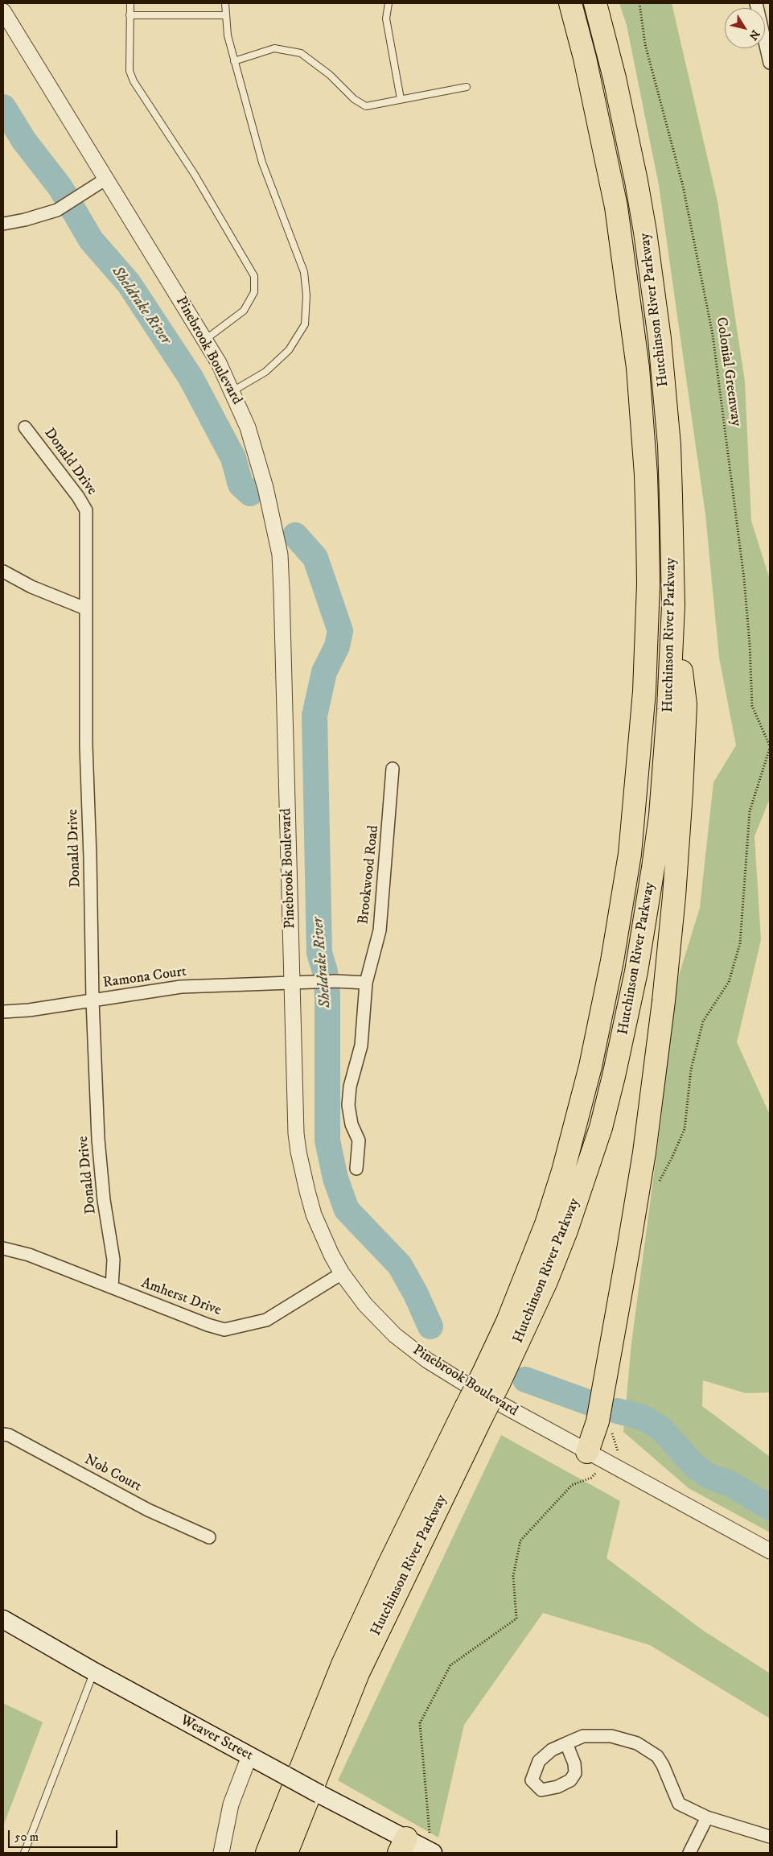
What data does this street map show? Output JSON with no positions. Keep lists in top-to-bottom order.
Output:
{
  "streets": {
    "highway": ["Hutchinson River Parkway"],
    "main road": ["Weaver Street"],
    "street": [
      "Pinebrook Boulevard",
      "Donald Drive",
      "Brookwood Road",
      "Ramona Court",
      "Amherst Drive",
      "Nob Court"
    ],
    "path": ["Colonial Greenway"]
  },
  "crossings": [
    ["Pinebrook Boulevard", "Ramona Court"],
    ["Pinebrook Boulevard", "Amherst Drive"],
    ["Donald Drive", "Ramona Court"],
    ["Donald Drive", "Amherst Drive"]
  ],
  "water": ["Sheldrake River"],
  "scale_bar": "50 m",
  "north": "bottom right"
}
